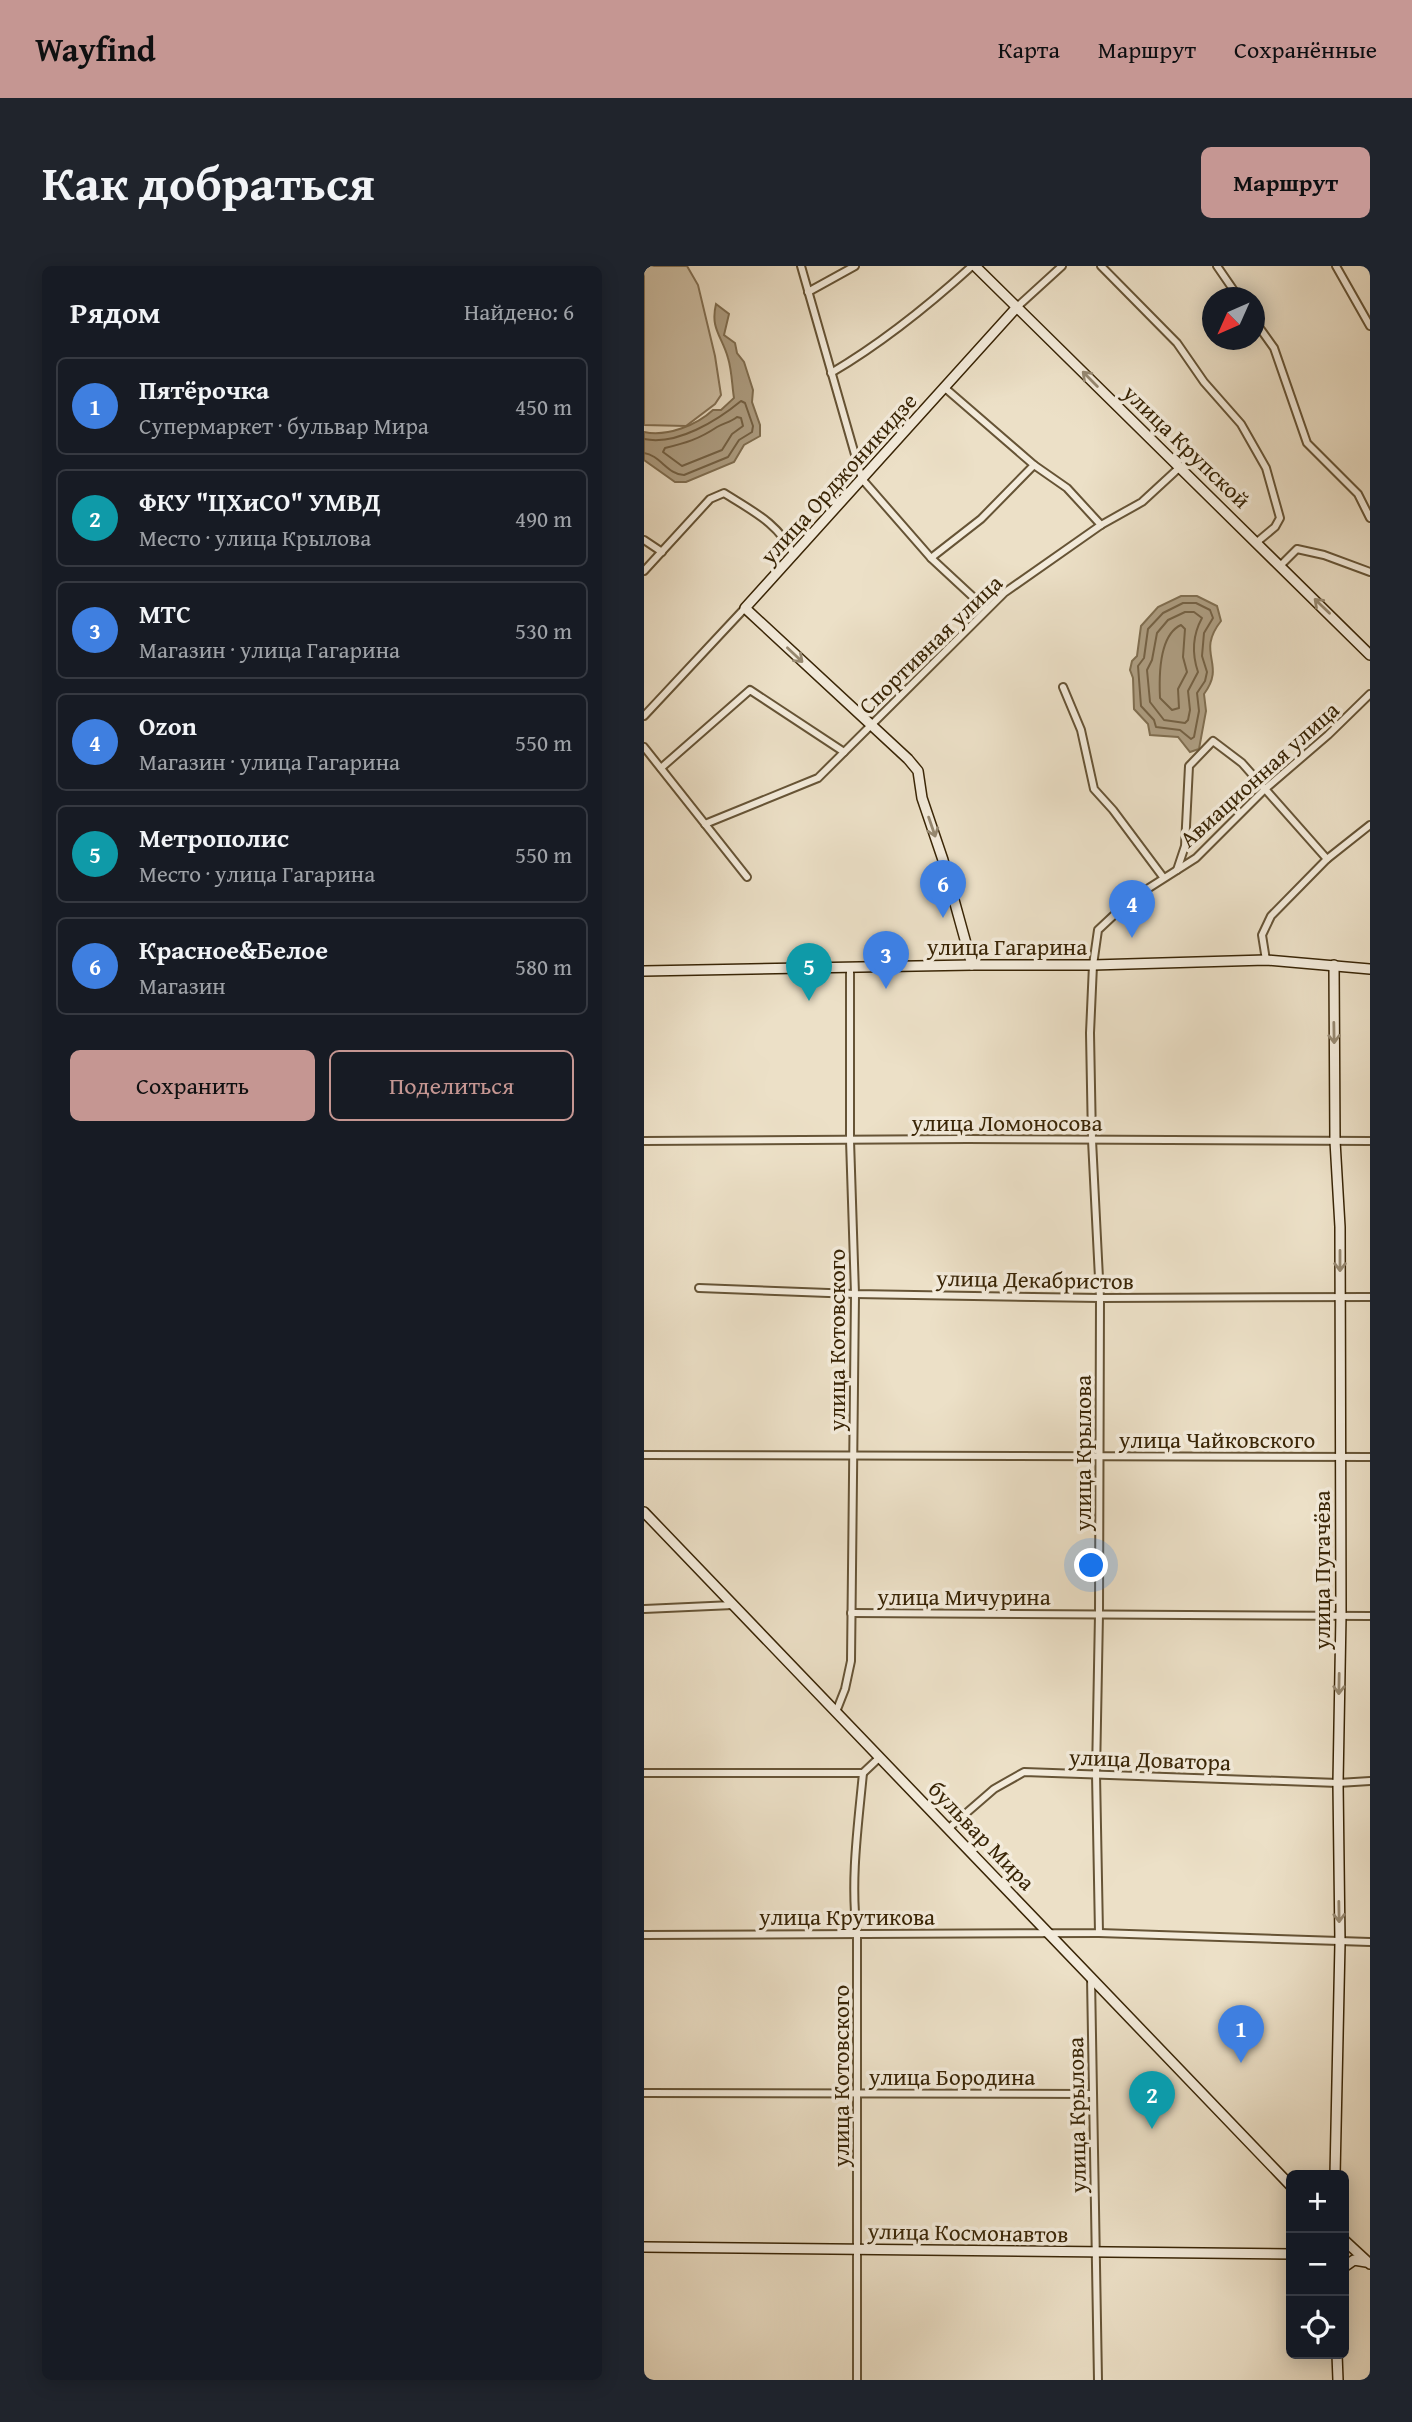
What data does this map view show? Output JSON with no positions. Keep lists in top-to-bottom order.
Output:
{
  "streets": {
    "street": [
      "улица Крупской",
      "улица Орджоникидзе",
      "Спортивная улица",
      "Авиационная улица",
      "улица Гагарина",
      "улица Ломоносова",
      "улица Декабристов",
      "улица Котовского",
      "улица Чайковского",
      "улица Крылова",
      "улица Пугачёва",
      "улица Мичурина",
      "улица Доватора",
      "бульвар Мира",
      "улица Крутикова",
      "улица Бородина",
      "улица Космонавтов"
    ]
  },
  "crossings": [
    ["улица Крупской", "улица Орджоникидзе"],
    ["улица Крупской", "Спортивная улица"],
    ["Авиационная улица", "улица Гагарина"],
    ["Авиационная улица", "улица Крылова"],
    ["улица Гагарина", "улица Котовского"],
    ["улица Гагарина", "улица Крылова"],
    ["улица Гагарина", "улица Пугачёва"],
    ["улица Ломоносова", "улица Котовского"],
    ["улица Ломоносова", "улица Крылова"],
    ["улица Ломоносова", "улица Пугачёва"],
    ["улица Декабристов", "улица Котовского"],
    ["улица Декабристов", "улица Крылова"],
    ["улица Декабристов", "улица Пугачёва"],
    ["улица Котовского", "улица Чайковского"],
    ["улица Котовского", "улица Мичурина"],
    ["улица Котовского", "бульвар Мира"],
    ["улица Котовского", "улица Крутикова"],
    ["улица Котовского", "улица Бородина"],
    ["улица Котовского", "улица Космонавтов"],
    ["улица Чайковского", "улица Крылова"],
    ["улица Чайковского", "улица Пугачёва"],
    ["улица Крылова", "улица Мичурина"],
    ["улица Крылова", "улица Доватора"],
    ["улица Крылова", "бульвар Мира"],
    ["улица Крылова", "улица Бородина"],
    ["улица Крылова", "улица Космонавтов"],
    ["улица Пугачёва", "улица Мичурина"],
    ["улица Пугачёва", "улица Доватора"],
    ["улица Доватора", "бульвар Мира"],
    ["бульвар Мира", "улица Крутикова"]
  ],
  "one_way": ["улица Крупской", "улица Пугачёва"],
  "north": "bottom left",
  "page": {
    "header": "Wayfind",
    "nav": ["Карта", "Маршрут", "Сохранённые"],
    "title": "Как добраться",
    "buttons": [
      "Маршрут",
      ["Сохранить", "Поделиться"]
    ],
    "heading": ["Рядом", "Найдено: 6"],
    "list": [
      {
        "mark": "1",
        "name": "Пятёрочка",
        "note": "Супермаркет · бульвар Мира",
        "value": "450 m"
      },
      {
        "mark": "2",
        "name": "ФКУ \"ЦХиСО\" УМВД",
        "note": "Место · улица Крылова",
        "value": "490 m"
      },
      {
        "mark": "3",
        "name": "МТС",
        "note": "Магазин · улица Гагарина",
        "value": "530 m"
      },
      {
        "mark": "4",
        "name": "Ozon",
        "note": "Магазин · улица Гагарина",
        "value": "550 m"
      },
      {
        "mark": "5",
        "name": "Метрополис",
        "note": "Место · улица Гагарина",
        "value": "550 m"
      },
      {
        "mark": "6",
        "name": "Красное&Белое",
        "note": "Магазин",
        "value": "580 m"
      }
    ],
    "pins": [
      "6",
      "4",
      "3",
      "5",
      "1",
      "2"
    ],
    "map_buttons": ["+", "−"]
  }
}
